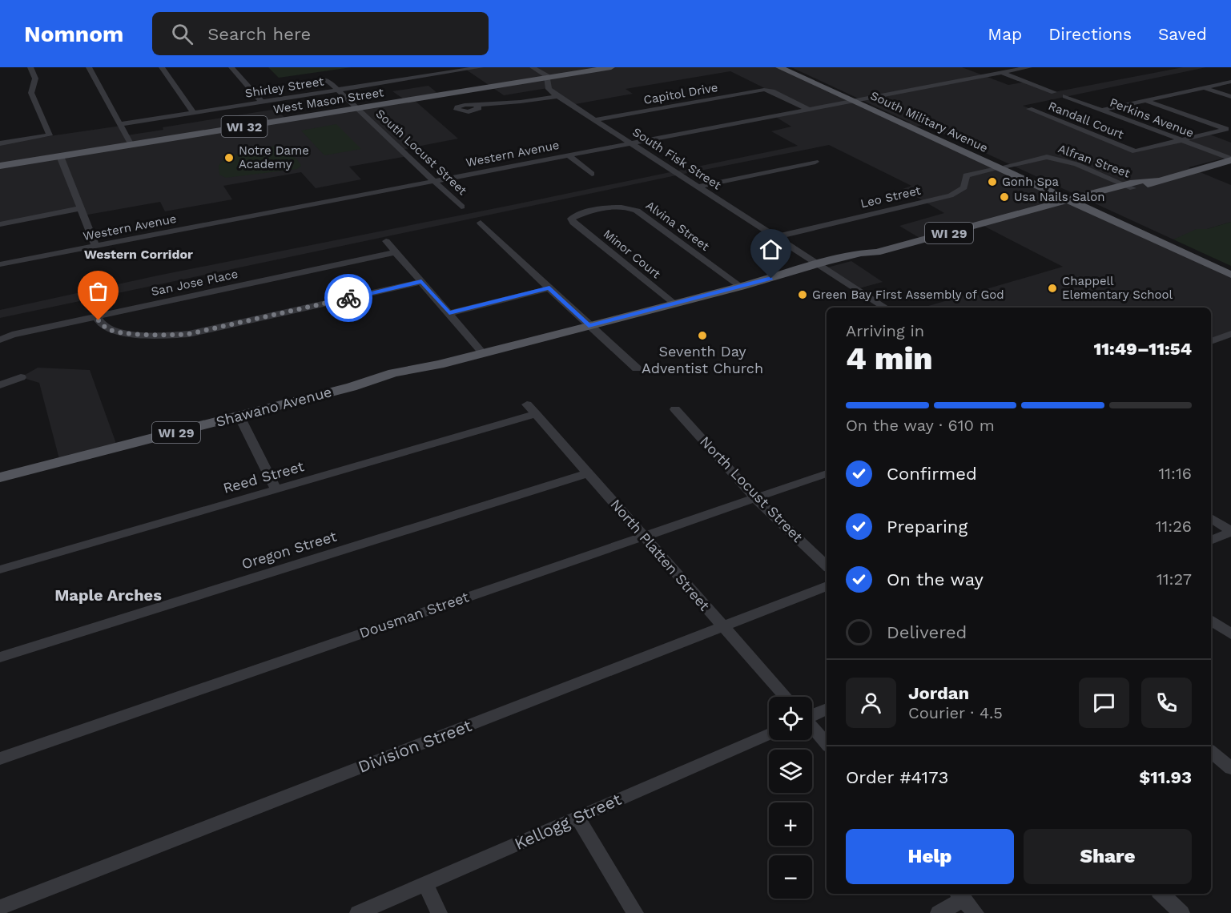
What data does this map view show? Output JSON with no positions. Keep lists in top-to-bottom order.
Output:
{
  "streets": {
    "main road": [
      "West Mason Street",
      "South Military Avenue",
      "WI 32",
      "WI 29",
      "Shawano Avenue"
    ],
    "street": [
      "Shirley Street",
      "Capitol Drive",
      "Perkins Avenue",
      "Randall Court",
      "South Locust Street",
      "Western Avenue",
      "South Fisk Street",
      "Alfran Street",
      "Leo Street",
      "Alvina Street",
      "Minor Court",
      "San Jose Place",
      "Reed Street",
      "North Locust Street",
      "Oregon Street",
      "North Platten Street",
      "Dousman Street",
      "Division Street",
      "Kellogg Street"
    ]
  },
  "crossings": [
    ["Shirley Street", "South Locust Street"],
    ["Capitol Drive", "Western Avenue"],
    ["Capitol Drive", "South Fisk Street"],
    ["West Mason Street", "South Locust Street"],
    ["West Mason Street", "South Fisk Street"],
    ["Perkins Avenue", "Randall Court"],
    ["Perkins Avenue", "Shawano Avenue"],
    ["South Military Avenue", "Western Avenue"],
    ["South Military Avenue", "Leo Street"],
    ["South Military Avenue", "Shawano Avenue"],
    ["South Locust Street", "Western Avenue"],
    ["Western Avenue", "South Fisk Street"],
    ["South Fisk Street", "Leo Street"],
    ["South Fisk Street", "Shawano Avenue"],
    ["Alfran Street", "Leo Street"],
    ["Alfran Street", "Shawano Avenue"],
    ["Alvina Street", "Minor Court"],
    ["Alvina Street", "Shawano Avenue"],
    ["Minor Court", "Shawano Avenue"],
    ["Reed Street", "North Platten Street"],
    ["North Locust Street", "Dousman Street"],
    ["Oregon Street", "North Platten Street"],
    ["North Platten Street", "Dousman Street"],
    ["North Platten Street", "Division Street"]
  ],
  "districts": ["Western Corridor", "Maple Arches"],
  "places": [
    "Notre Dame Academy",
    "Gonh Spa",
    "Usa Nails Salon",
    "Chappell Elementary School",
    "Green Bay First Assembly of God",
    "Seventh Day Adventist Church"
  ],
  "page": {
    "header": "Nomnom",
    "search": "Search here",
    "nav": ["Map", "Directions", "Saved"],
    "heading": ["4 min", "Arriving in", "11:49–11:54"],
    "panel": [
      "Jordan",
      "Courier · 4.5",
      "Order #4173",
      "$11.93"
    ],
    "bar": "On the way · 610 m",
    "list": [
      ["Confirmed", "11:16"],
      ["Preparing", "11:26"],
      ["On the way", "11:27"],
      "Delivered"
    ],
    "map_buttons": ["+", "−"],
    "buttons": ["Help", "Share"]
  }
}
